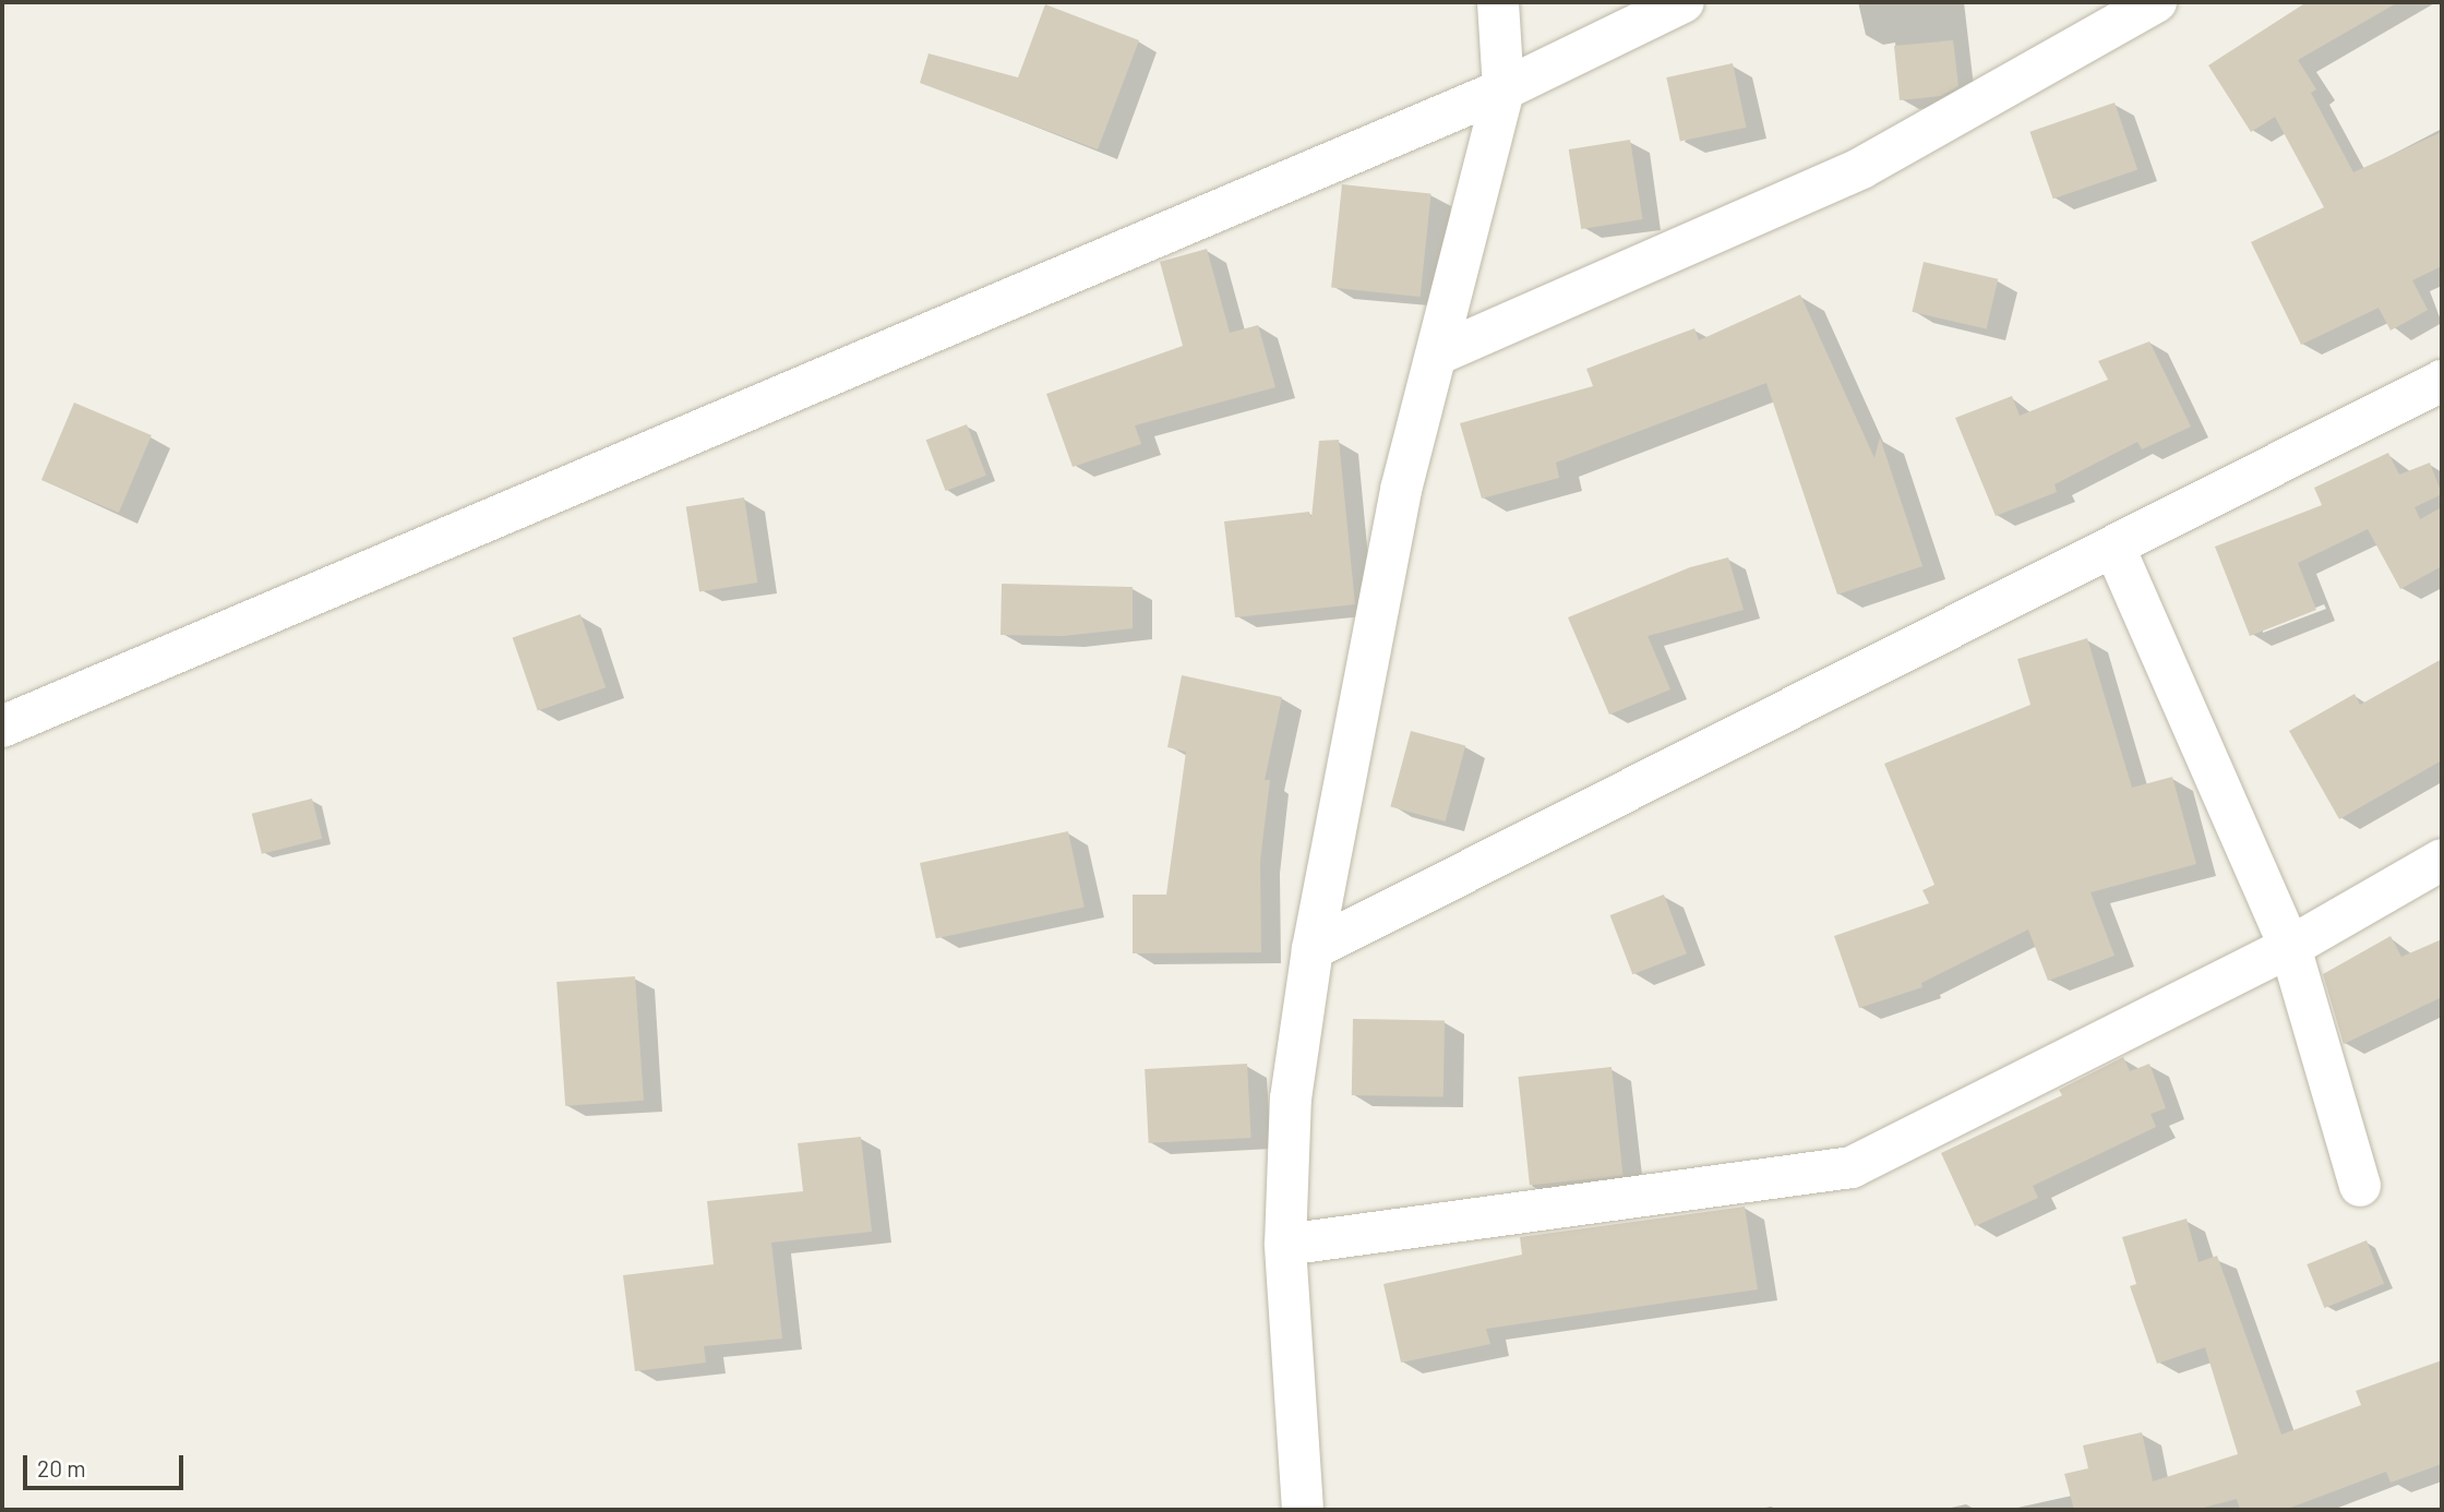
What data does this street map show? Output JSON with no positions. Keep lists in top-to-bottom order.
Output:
{
  "scale_bar": "20 m"
}
